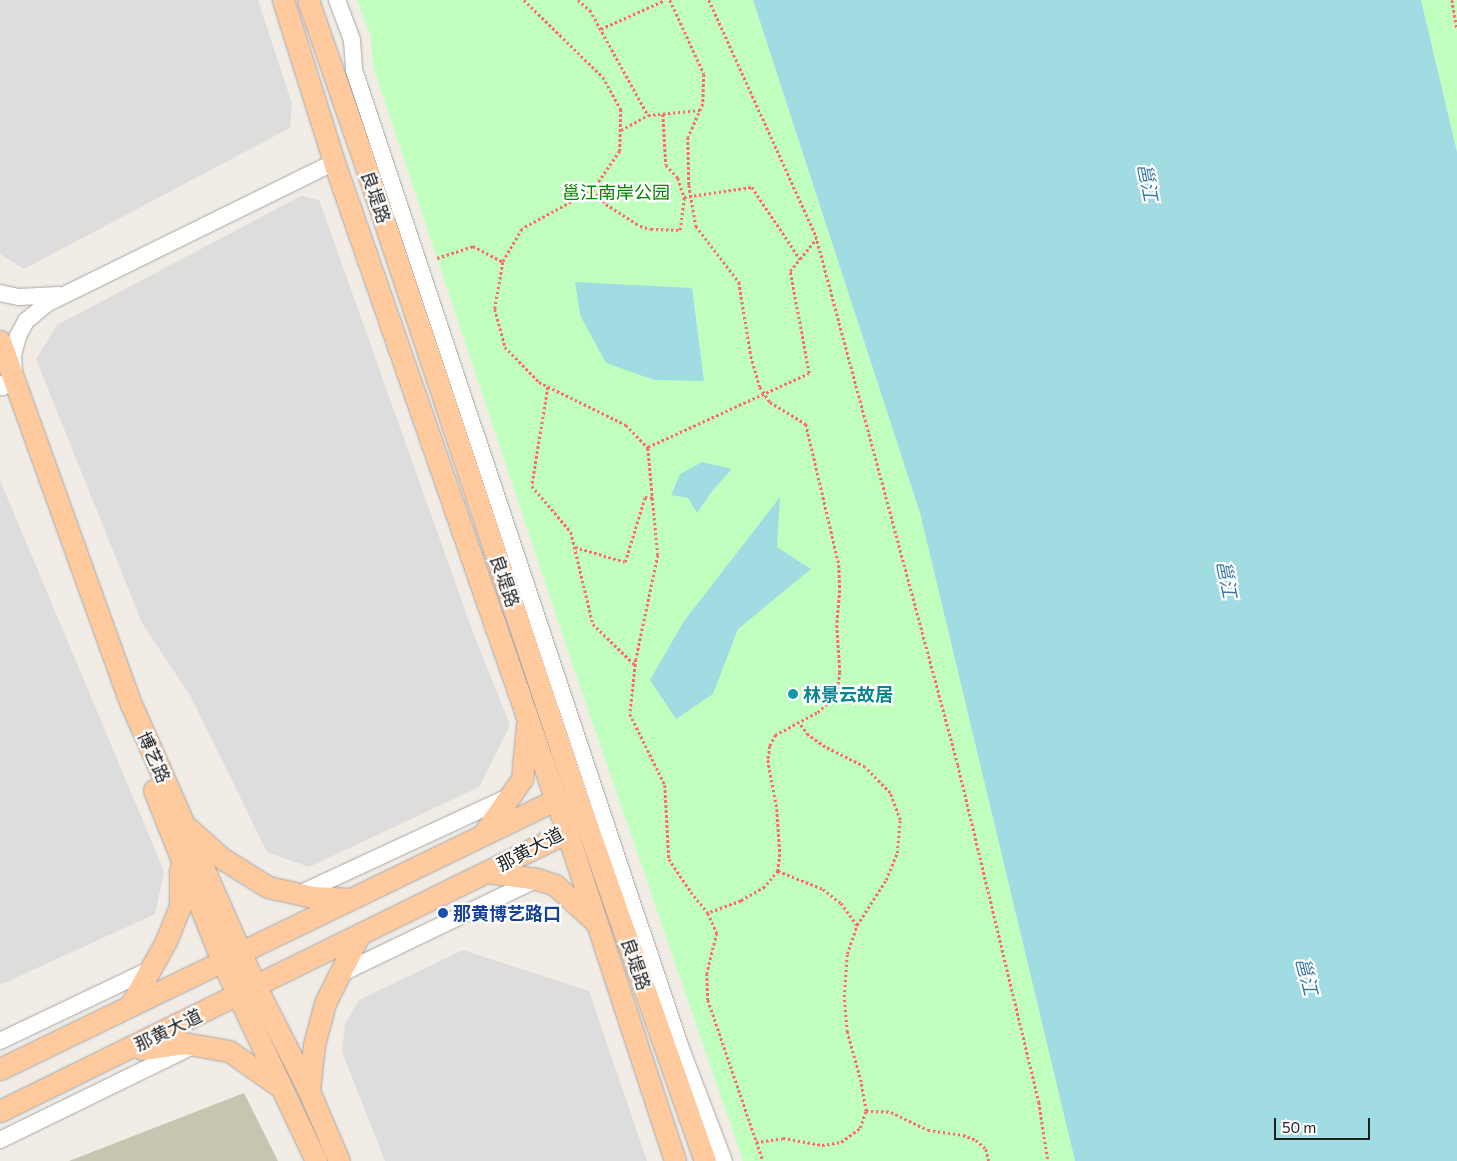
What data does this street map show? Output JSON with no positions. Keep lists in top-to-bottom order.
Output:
{
  "streets": {
    "main road": ["良堤路", "博艺路", "那黄大道"]
  },
  "crossings": [
    ["良堤路", "那黄大道"],
    ["博艺路", "那黄大道"]
  ],
  "water": ["邕江"],
  "parks": ["邕江南岸公园"],
  "places": ["林景云故居", "那黄博艺路口"],
  "scale_bar": "50 m"
}
